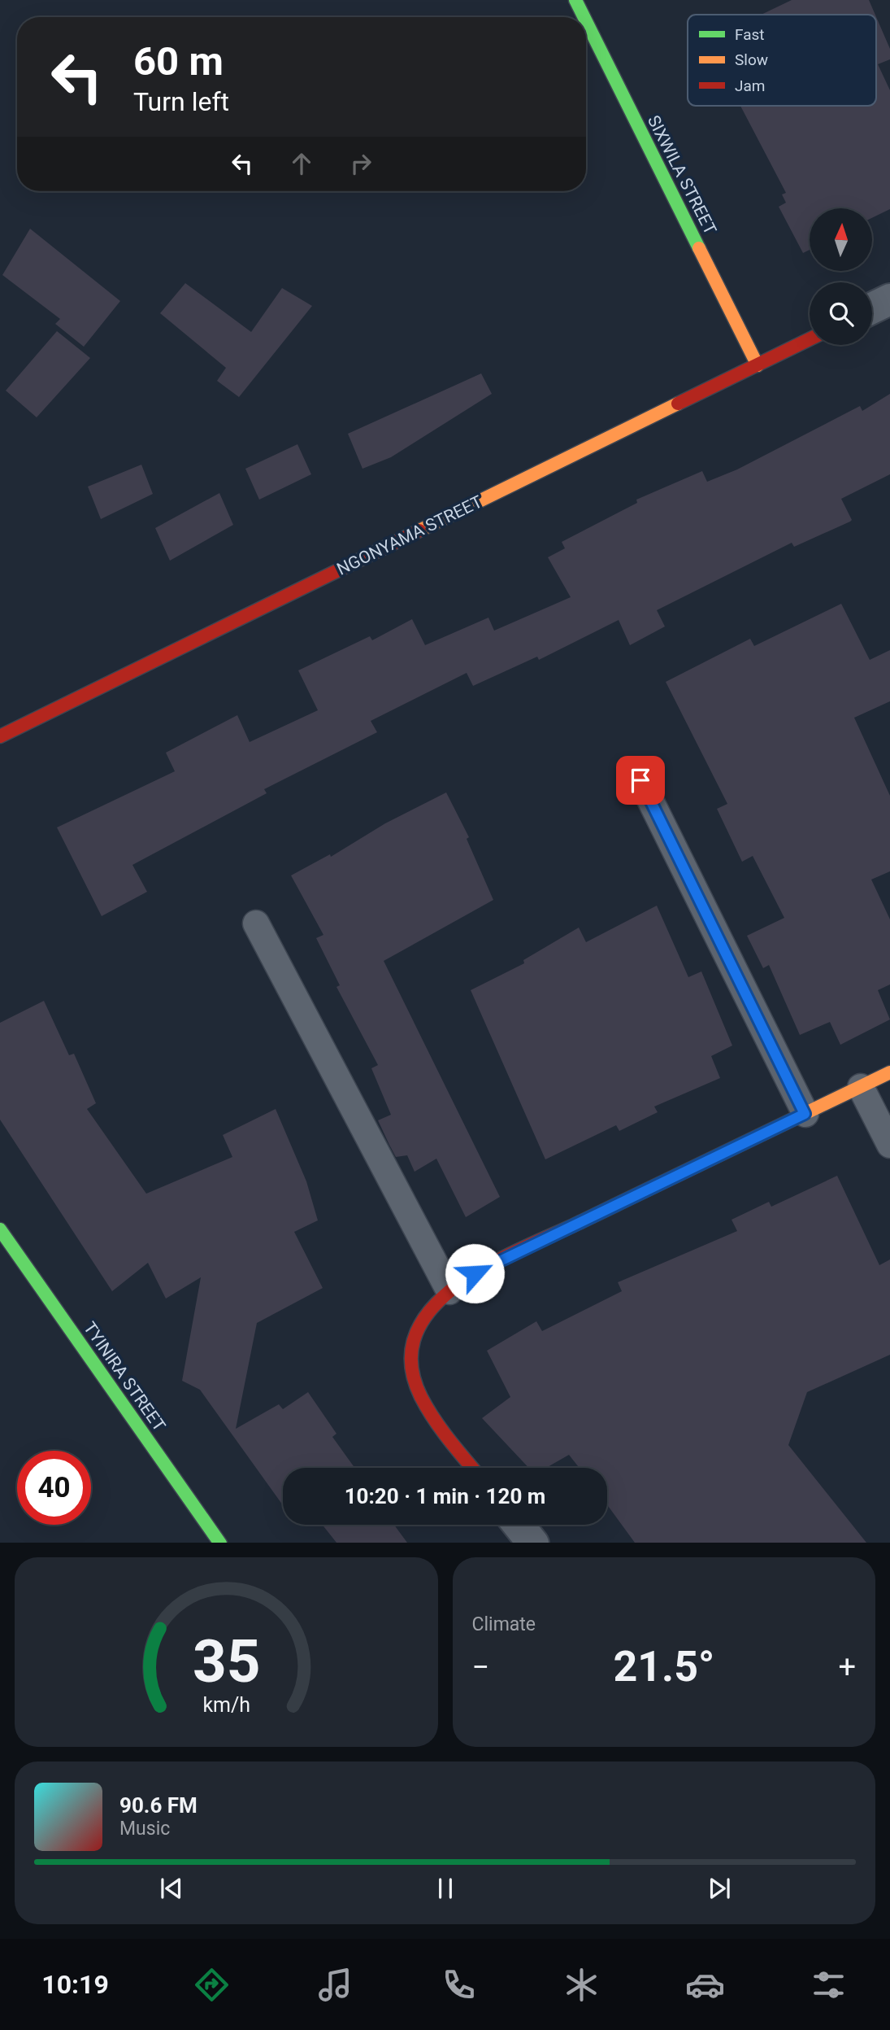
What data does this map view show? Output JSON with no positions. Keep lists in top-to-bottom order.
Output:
{
  "streets": {
    "street": ["SIXWILA STREET", "NGONYAMA STREET", "TYINIRA STREET"]
  },
  "crossings": [
    ["SIXWILA STREET", "NGONYAMA STREET"]
  ],
  "legend": ["Fast", "Slow", "Jam"],
  "north": "top",
  "page": {
    "turn": ["60 m", "Turn left"],
    "limit": "40",
    "trip": "10:20 · 1 min · 120 m",
    "tile": "Climate",
    "heat": ["−", "21.5°", "+"],
    "song": ["90.6 FM", "Music"],
    "tabs": "10:19",
    "gauge": ["35", "km/h"]
  }
}
